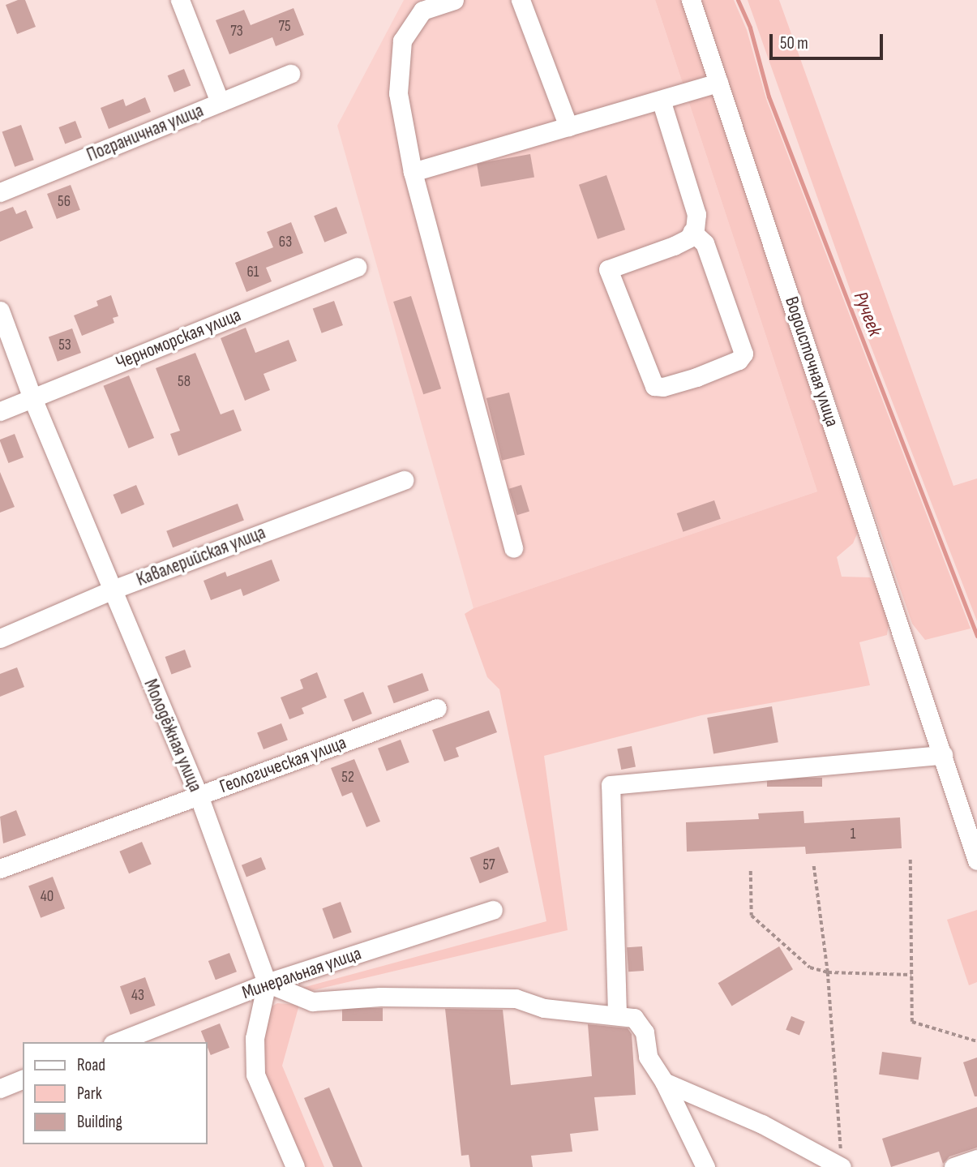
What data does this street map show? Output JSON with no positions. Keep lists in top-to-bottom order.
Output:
{
  "streets": {
    "street": [
      "Пограничная улица",
      "Черноморская улица",
      "Водоисточная улица",
      "Кавалерийская улица",
      "Молодёжная улица",
      "Геологическая улица",
      "Минеральная улица"
    ]
  },
  "crossings": [
    ["Черноморская улица", "Молодёжная улица"],
    ["Кавалерийская улица", "Молодёжная улица"],
    ["Молодёжная улица", "Геологическая улица"],
    ["Молодёжная улица", "Минеральная улица"]
  ],
  "water": ["Ручеек"],
  "house_numbers": [
    "75",
    "73",
    "56",
    "63",
    "61",
    "53",
    "58",
    "52",
    "1",
    "57",
    "40",
    "43"
  ],
  "legend": ["Road", "Park", "Building"],
  "scale_bar": "50 m"
}
